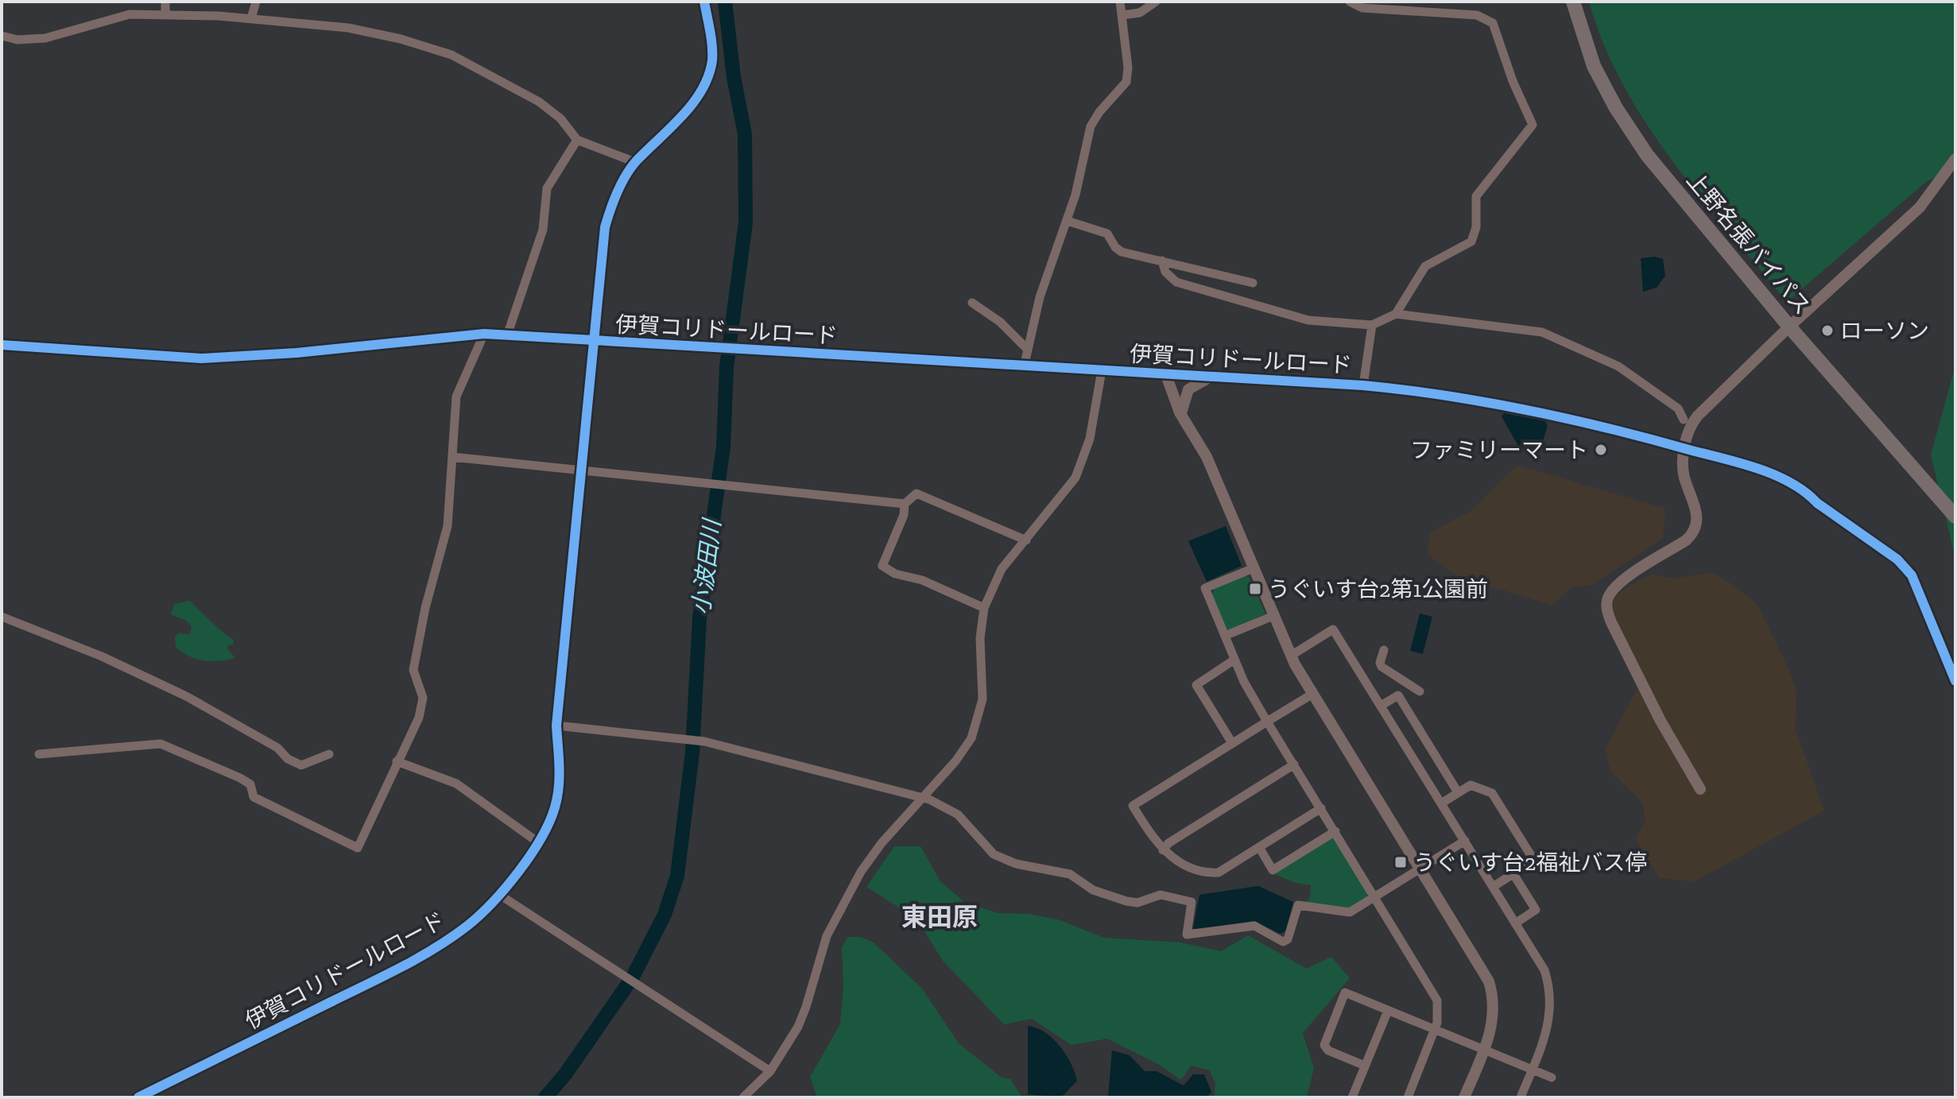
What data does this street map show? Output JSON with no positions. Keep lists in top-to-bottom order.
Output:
{
  "streets": {
    "highway": ["上野名張バイパス"],
    "street": ["伊賀コリドールロード"]
  },
  "districts": ["東田原"],
  "water": ["小波田川"],
  "places": {
    "other": ["ローソン", "ファミリーマート"],
    "transit": ["うぐいす台2第1公園前", "うぐいす台2福祉バス停"]
  }
}
